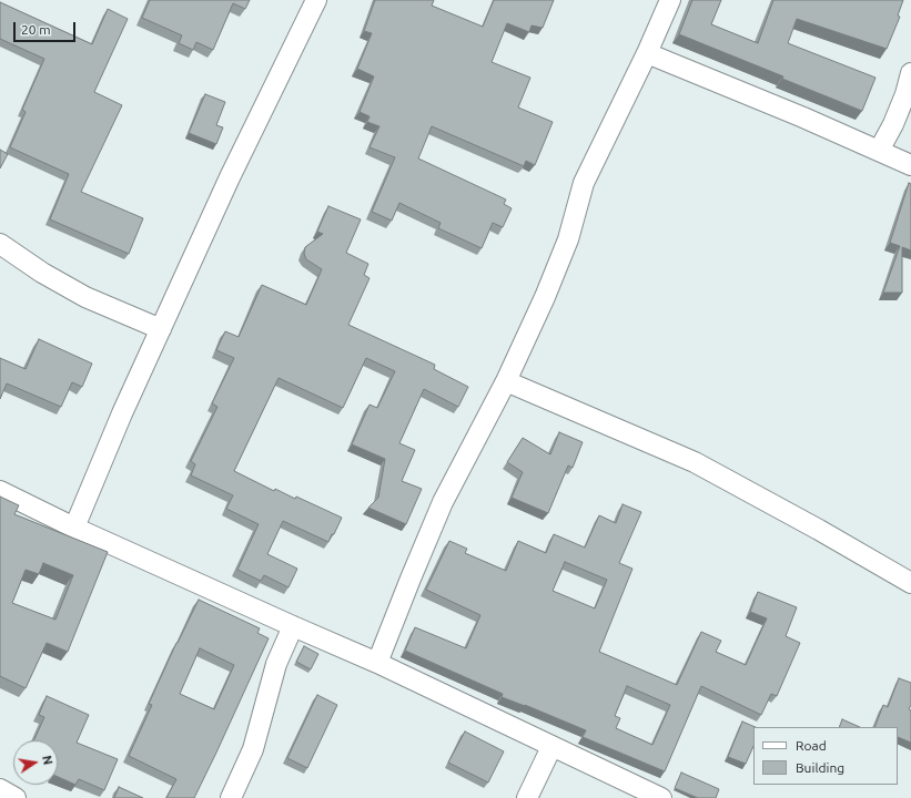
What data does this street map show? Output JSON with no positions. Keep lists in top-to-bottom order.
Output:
{
  "legend": ["Road", "Building"],
  "scale_bar": "20 m",
  "north": "right"
}
